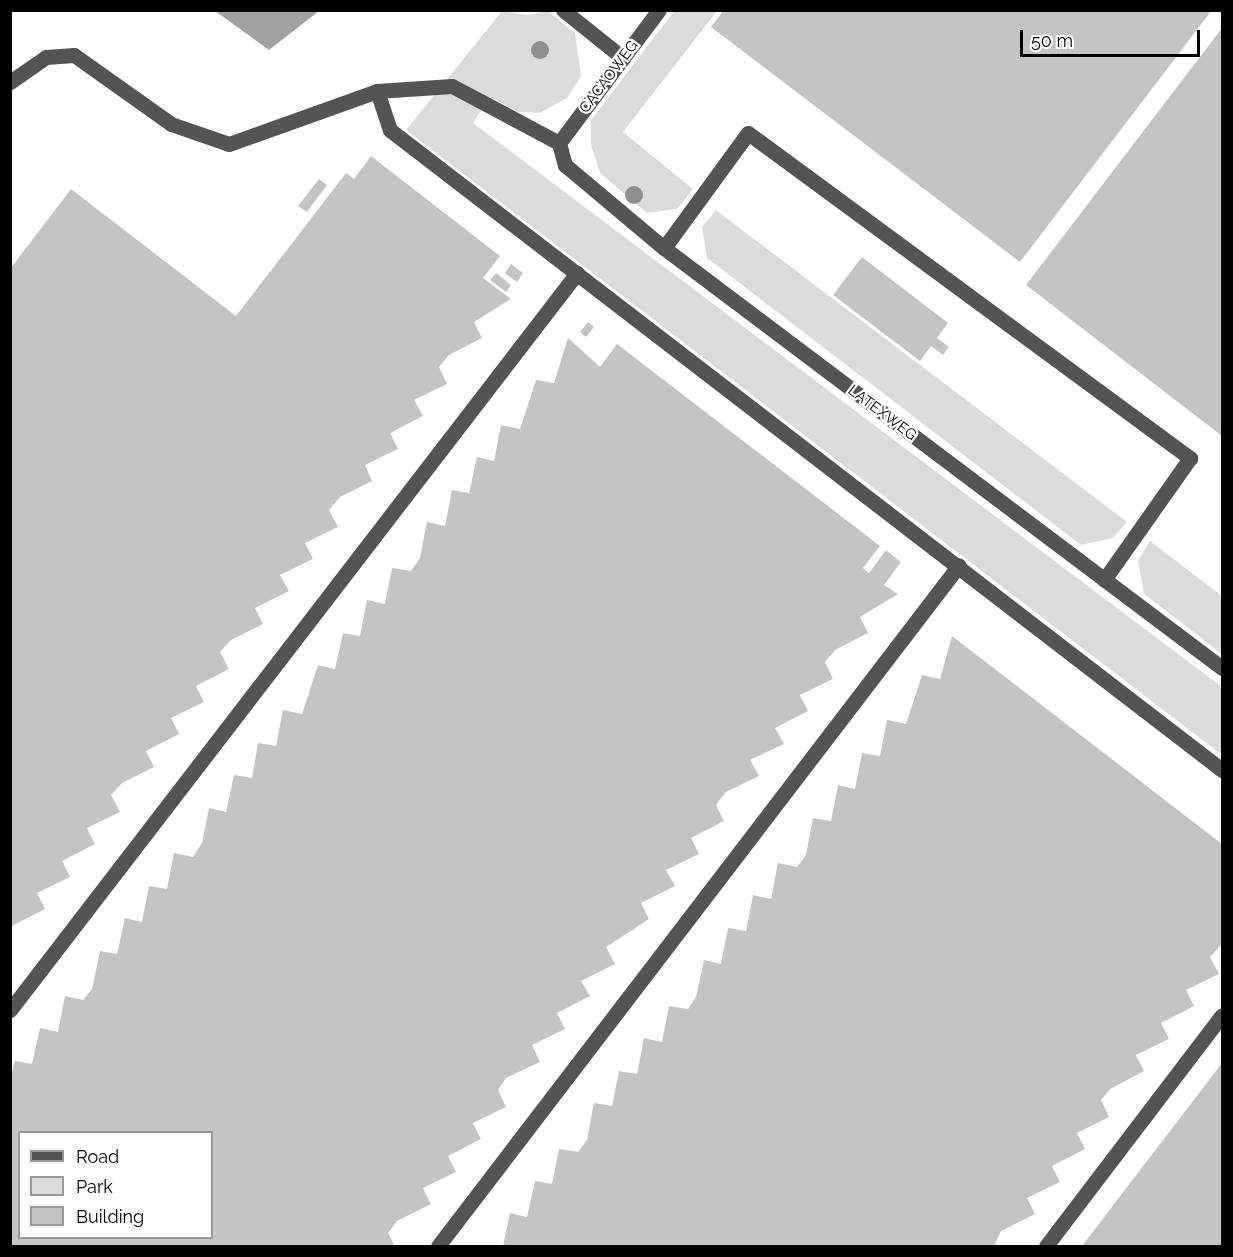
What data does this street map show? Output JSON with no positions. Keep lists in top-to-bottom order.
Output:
{
  "streets": {
    "street": ["CACAOWEG", "LATEXWEG"]
  },
  "crossings": [
    ["CACAOWEG", "LATEXWEG"]
  ],
  "legend": ["Road", "Park", "Building"],
  "scale_bar": "50 m"
}
